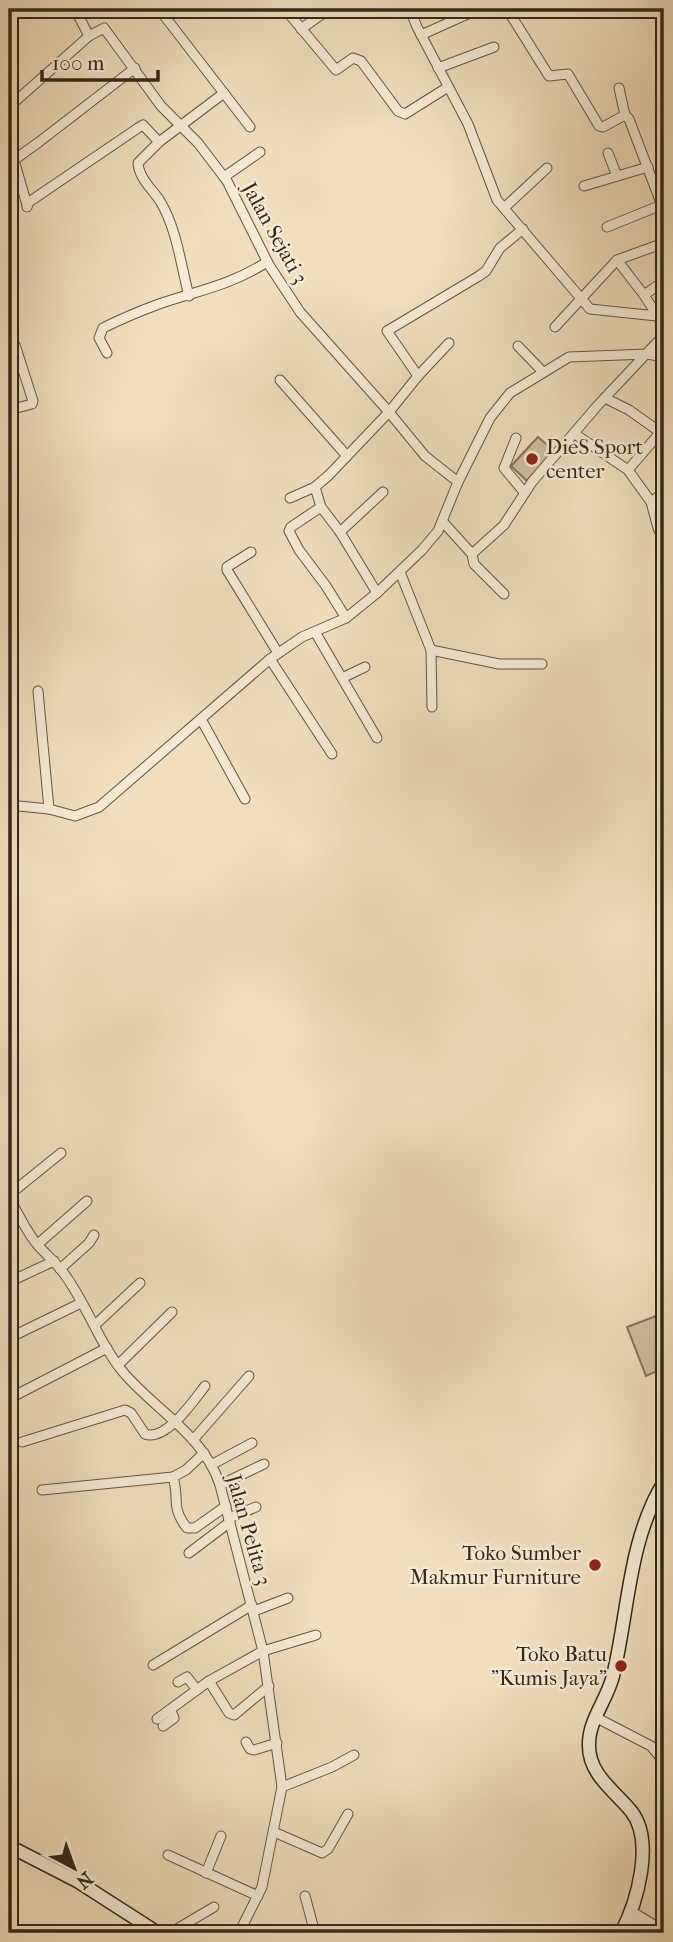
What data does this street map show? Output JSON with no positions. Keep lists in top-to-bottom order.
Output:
{
  "streets": {
    "street": ["Jalan Sejati 3", "Jalan Pelita 3"]
  },
  "places": ["DieS Sport center", "Toko Sumber Makmur Furniture", "Toko Batu \"Kumis Jaya\""],
  "scale_bar": "100 m",
  "north": "bottom right"
}
